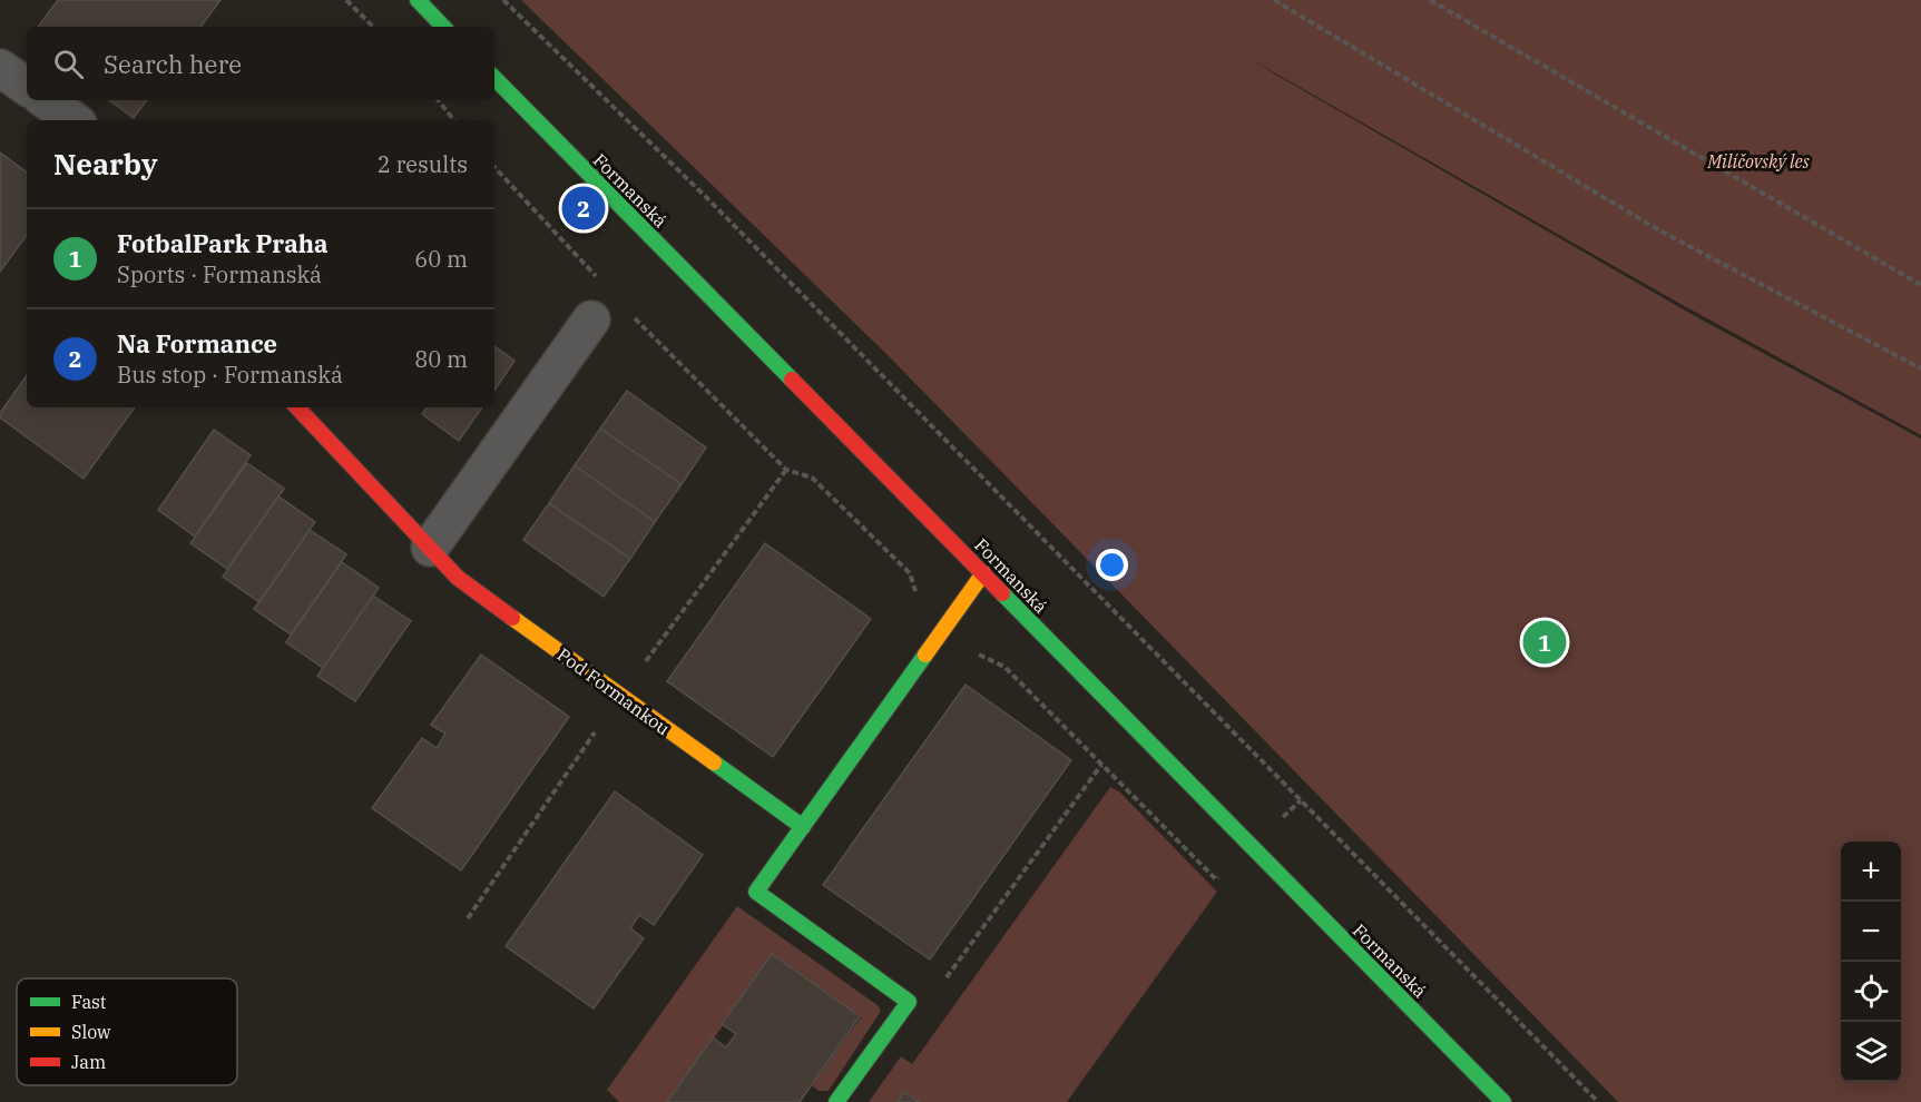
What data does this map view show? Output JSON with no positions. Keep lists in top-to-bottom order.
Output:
{
  "streets": {
    "street": ["Formanská", "Pod Formankou"]
  },
  "parks": ["Milíčovský les"],
  "legend": ["Fast", "Slow", "Jam"],
  "page": {
    "search": "Search here",
    "heading": ["Nearby", "2 results"],
    "pins": ["2", "1"],
    "list": [
      {
        "mark": "1",
        "name": "FotbalPark Praha",
        "note": "Sports · Formanská",
        "value": "60 m"
      },
      {
        "mark": "2",
        "name": "Na Formance",
        "note": "Bus stop · Formanská",
        "value": "80 m"
      }
    ],
    "map_buttons": ["+", "−"]
  }
}
